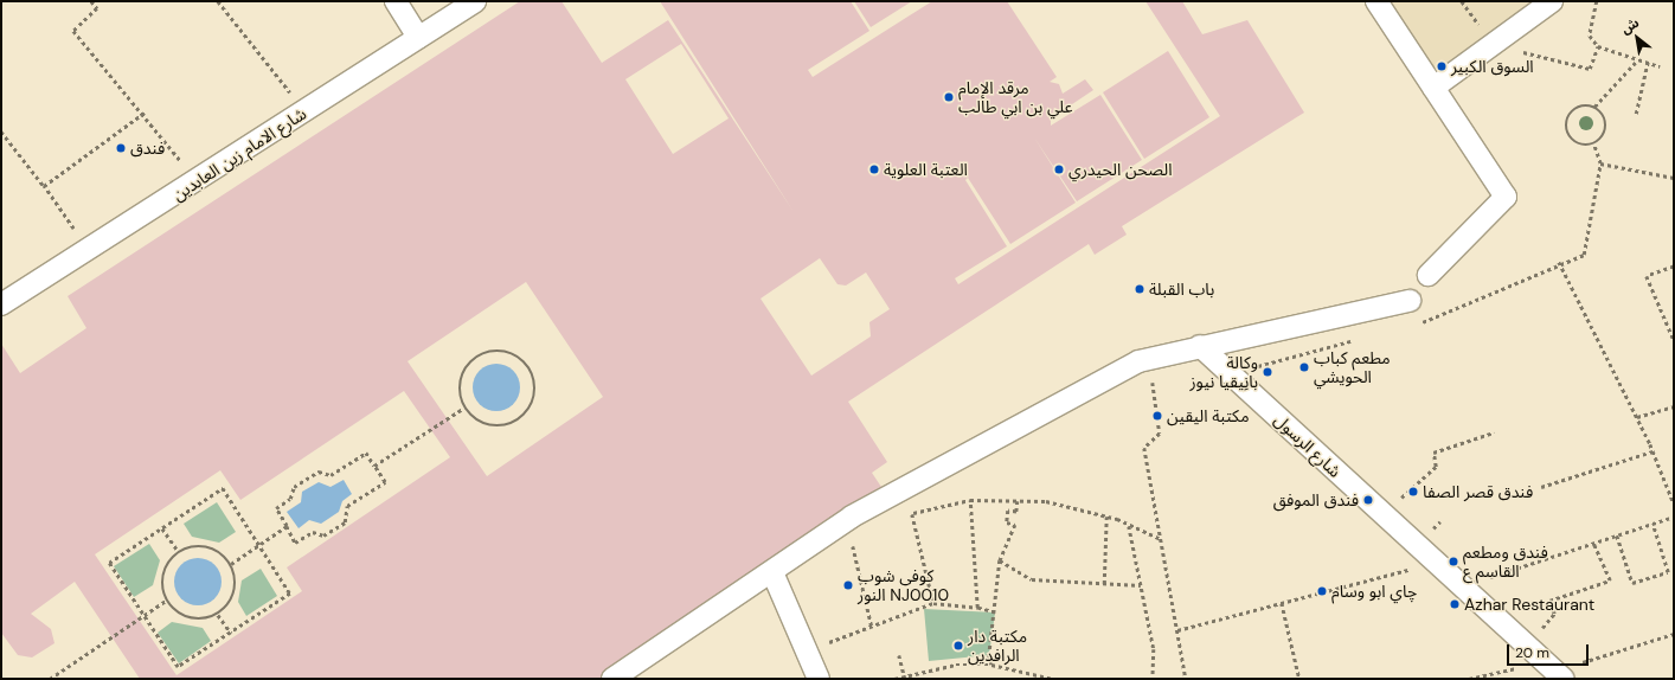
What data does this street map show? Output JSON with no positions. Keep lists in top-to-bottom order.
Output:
{
  "streets": {
    "street": ["شارع الامام زين العابدين", "شارع الرسول"]
  },
  "places": [
    "السوق الكبير",
    "مرقد الإمام علي بن ابي طالب",
    "فندق",
    "العتبة العلوية",
    "الصحن الحيدري",
    "باب القبلة",
    "مطعم كباب الحويشي",
    "وكالة بانِيقيا نيوز",
    "مكتبة اليقين",
    "فندق قصر الصفا",
    "فندق الموفق",
    "فندق ومطعم القاسم ع",
    "کوفی شوب النور NJ0010",
    "چاي ابو وسام",
    "Azhar Restaurant",
    "مكتبة دار الرافدين"
  ],
  "scale_bar": "20 m",
  "north": "top left"
}
